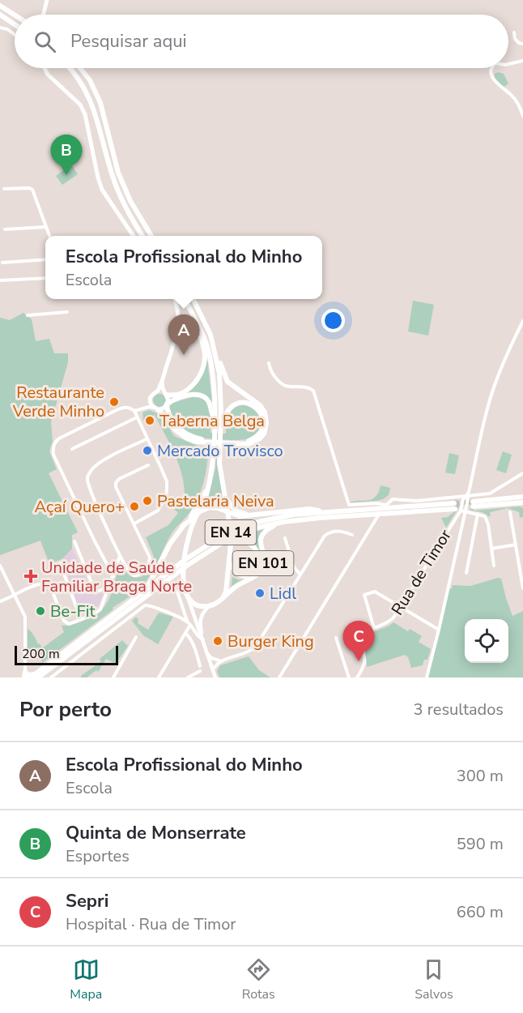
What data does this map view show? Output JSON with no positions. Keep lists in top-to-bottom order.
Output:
{
  "streets": {
    "highway": ["EN 14", "EN 101"],
    "street": ["Rua de Timor"]
  },
  "crossings": [
    ["EN 14", "EN 101"],
    ["EN 14", "Rua de Timor"]
  ],
  "places": {
    "other": [
      "Restaurante Verde Minho",
      "Taberna Belga",
      "Mercado Trovisco",
      "Pastelaria Neiva",
      "Açaí Quero+",
      "Lidl",
      "Be-Fit",
      "Burger King"
    ],
    "health": ["Unidade de Saúde Familiar Braga Norte"]
  },
  "scale_bar": "200 m",
  "page": {
    "search": "Pesquisar aqui",
    "pins": ["B", "A", "C"],
    "popup": ["Escola Profissional do Minho", "Escola"],
    "scale": "200 m",
    "heading": ["Por perto", "3 resultados"],
    "list": [
      {
        "mark": "A",
        "name": "Escola Profissional do Minho",
        "note": "Escola",
        "value": "300 m"
      },
      {
        "mark": "B",
        "name": "Quinta de Monserrate",
        "note": "Esportes",
        "value": "590 m"
      },
      {
        "mark": "C",
        "name": "Sepri",
        "note": "Hospital · Rua de Timor",
        "value": "660 m"
      }
    ],
    "nav": ["Mapa", "Rotas", "Salvos"]
  }
}
